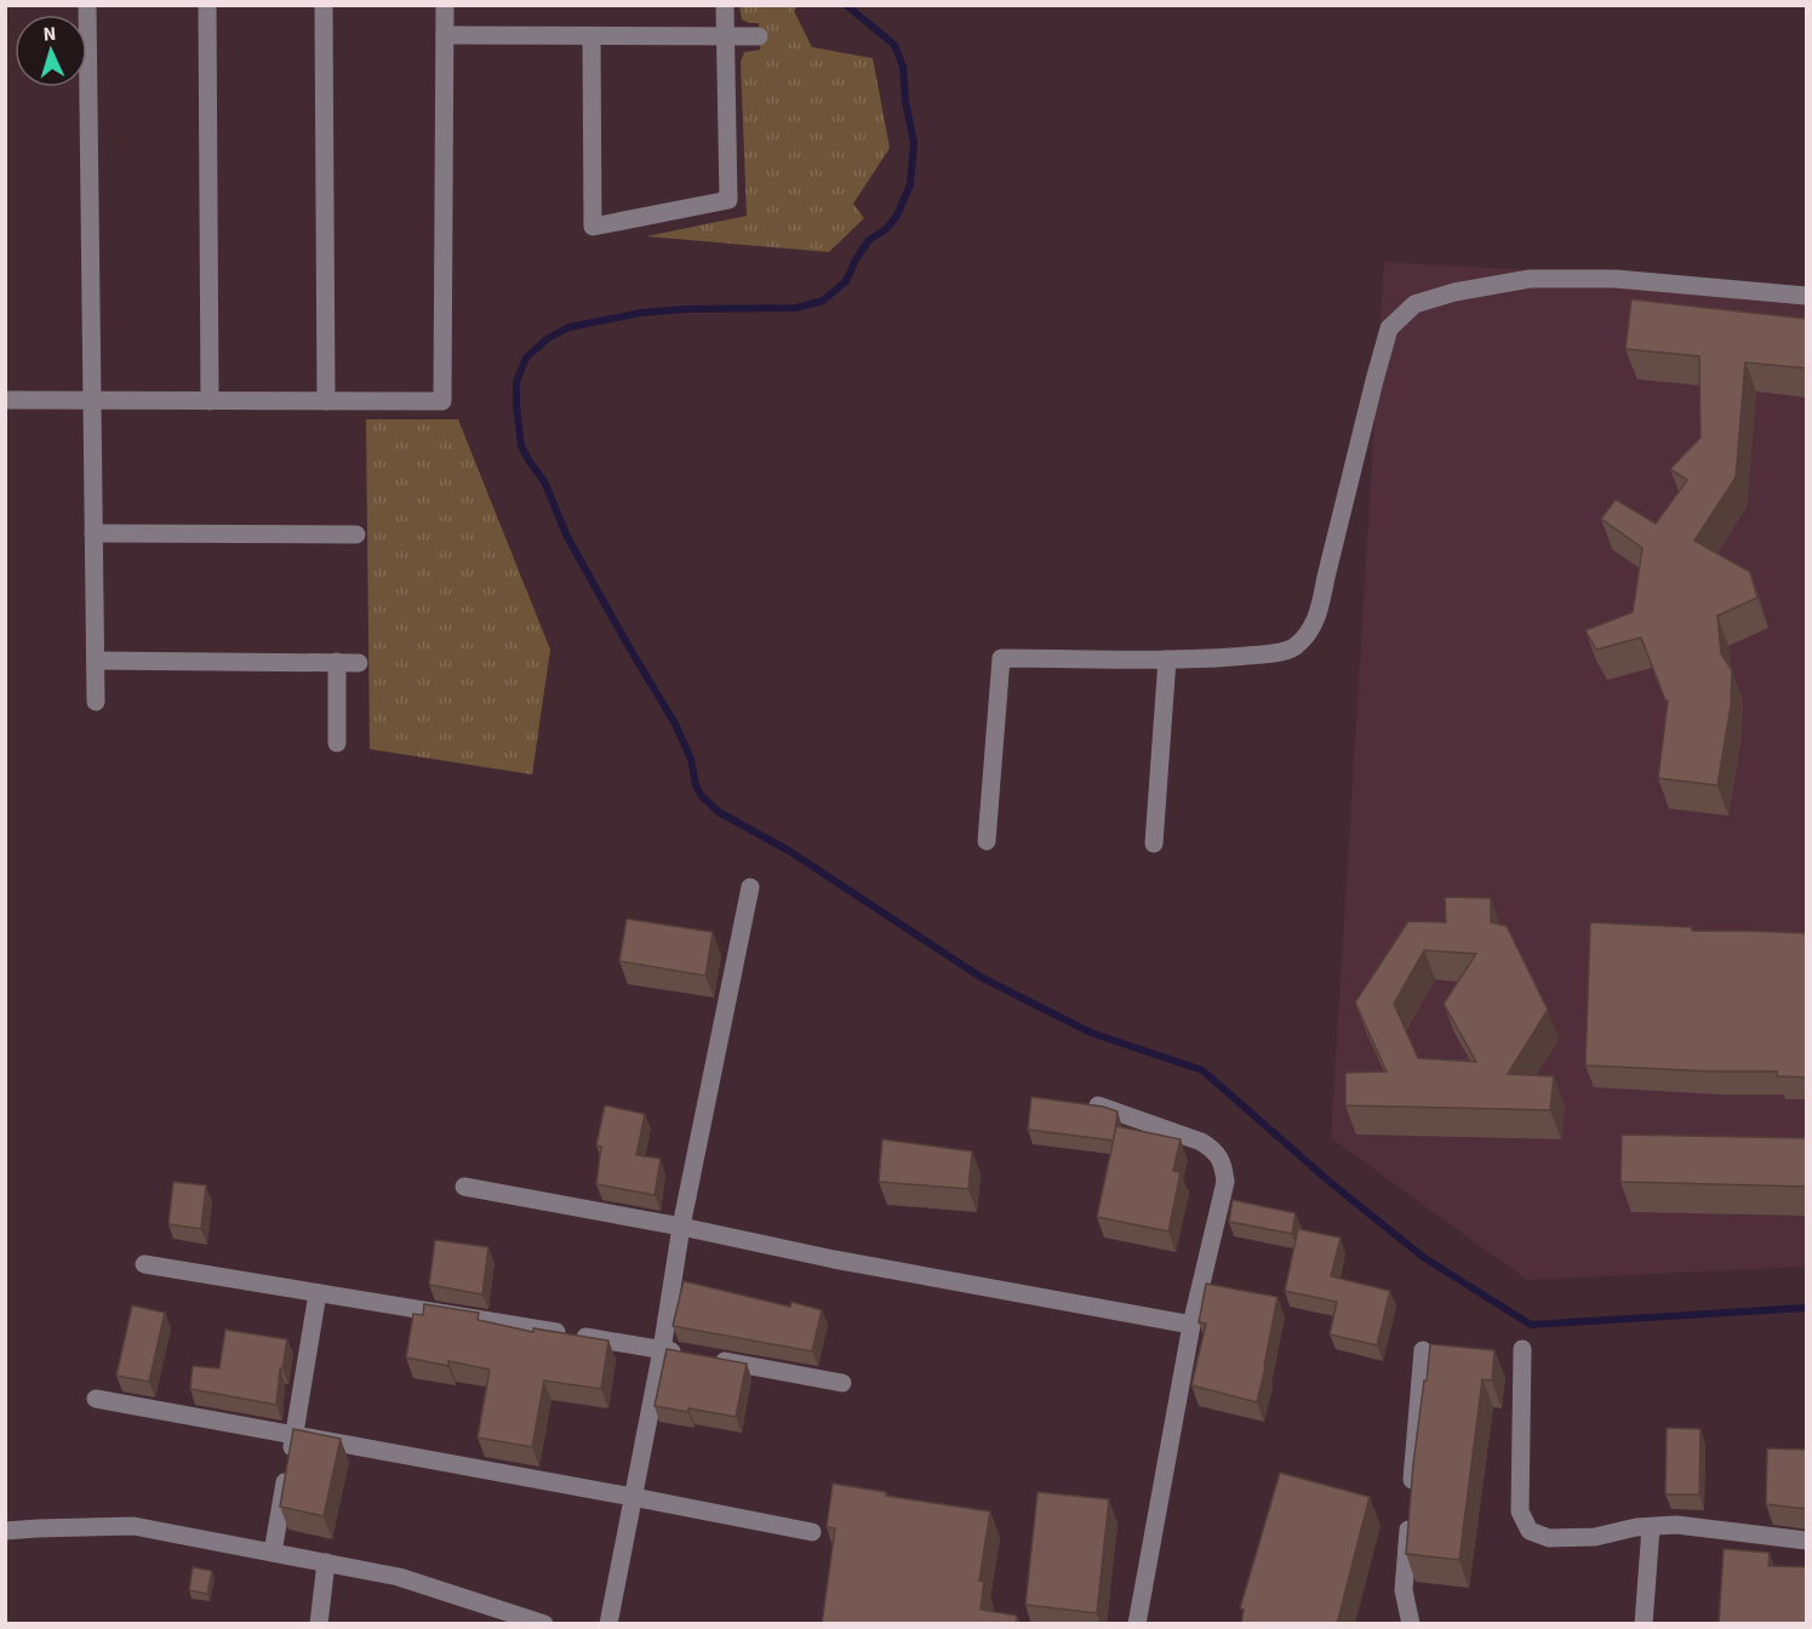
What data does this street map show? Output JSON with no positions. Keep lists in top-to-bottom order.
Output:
{
  "north": "top"
}
